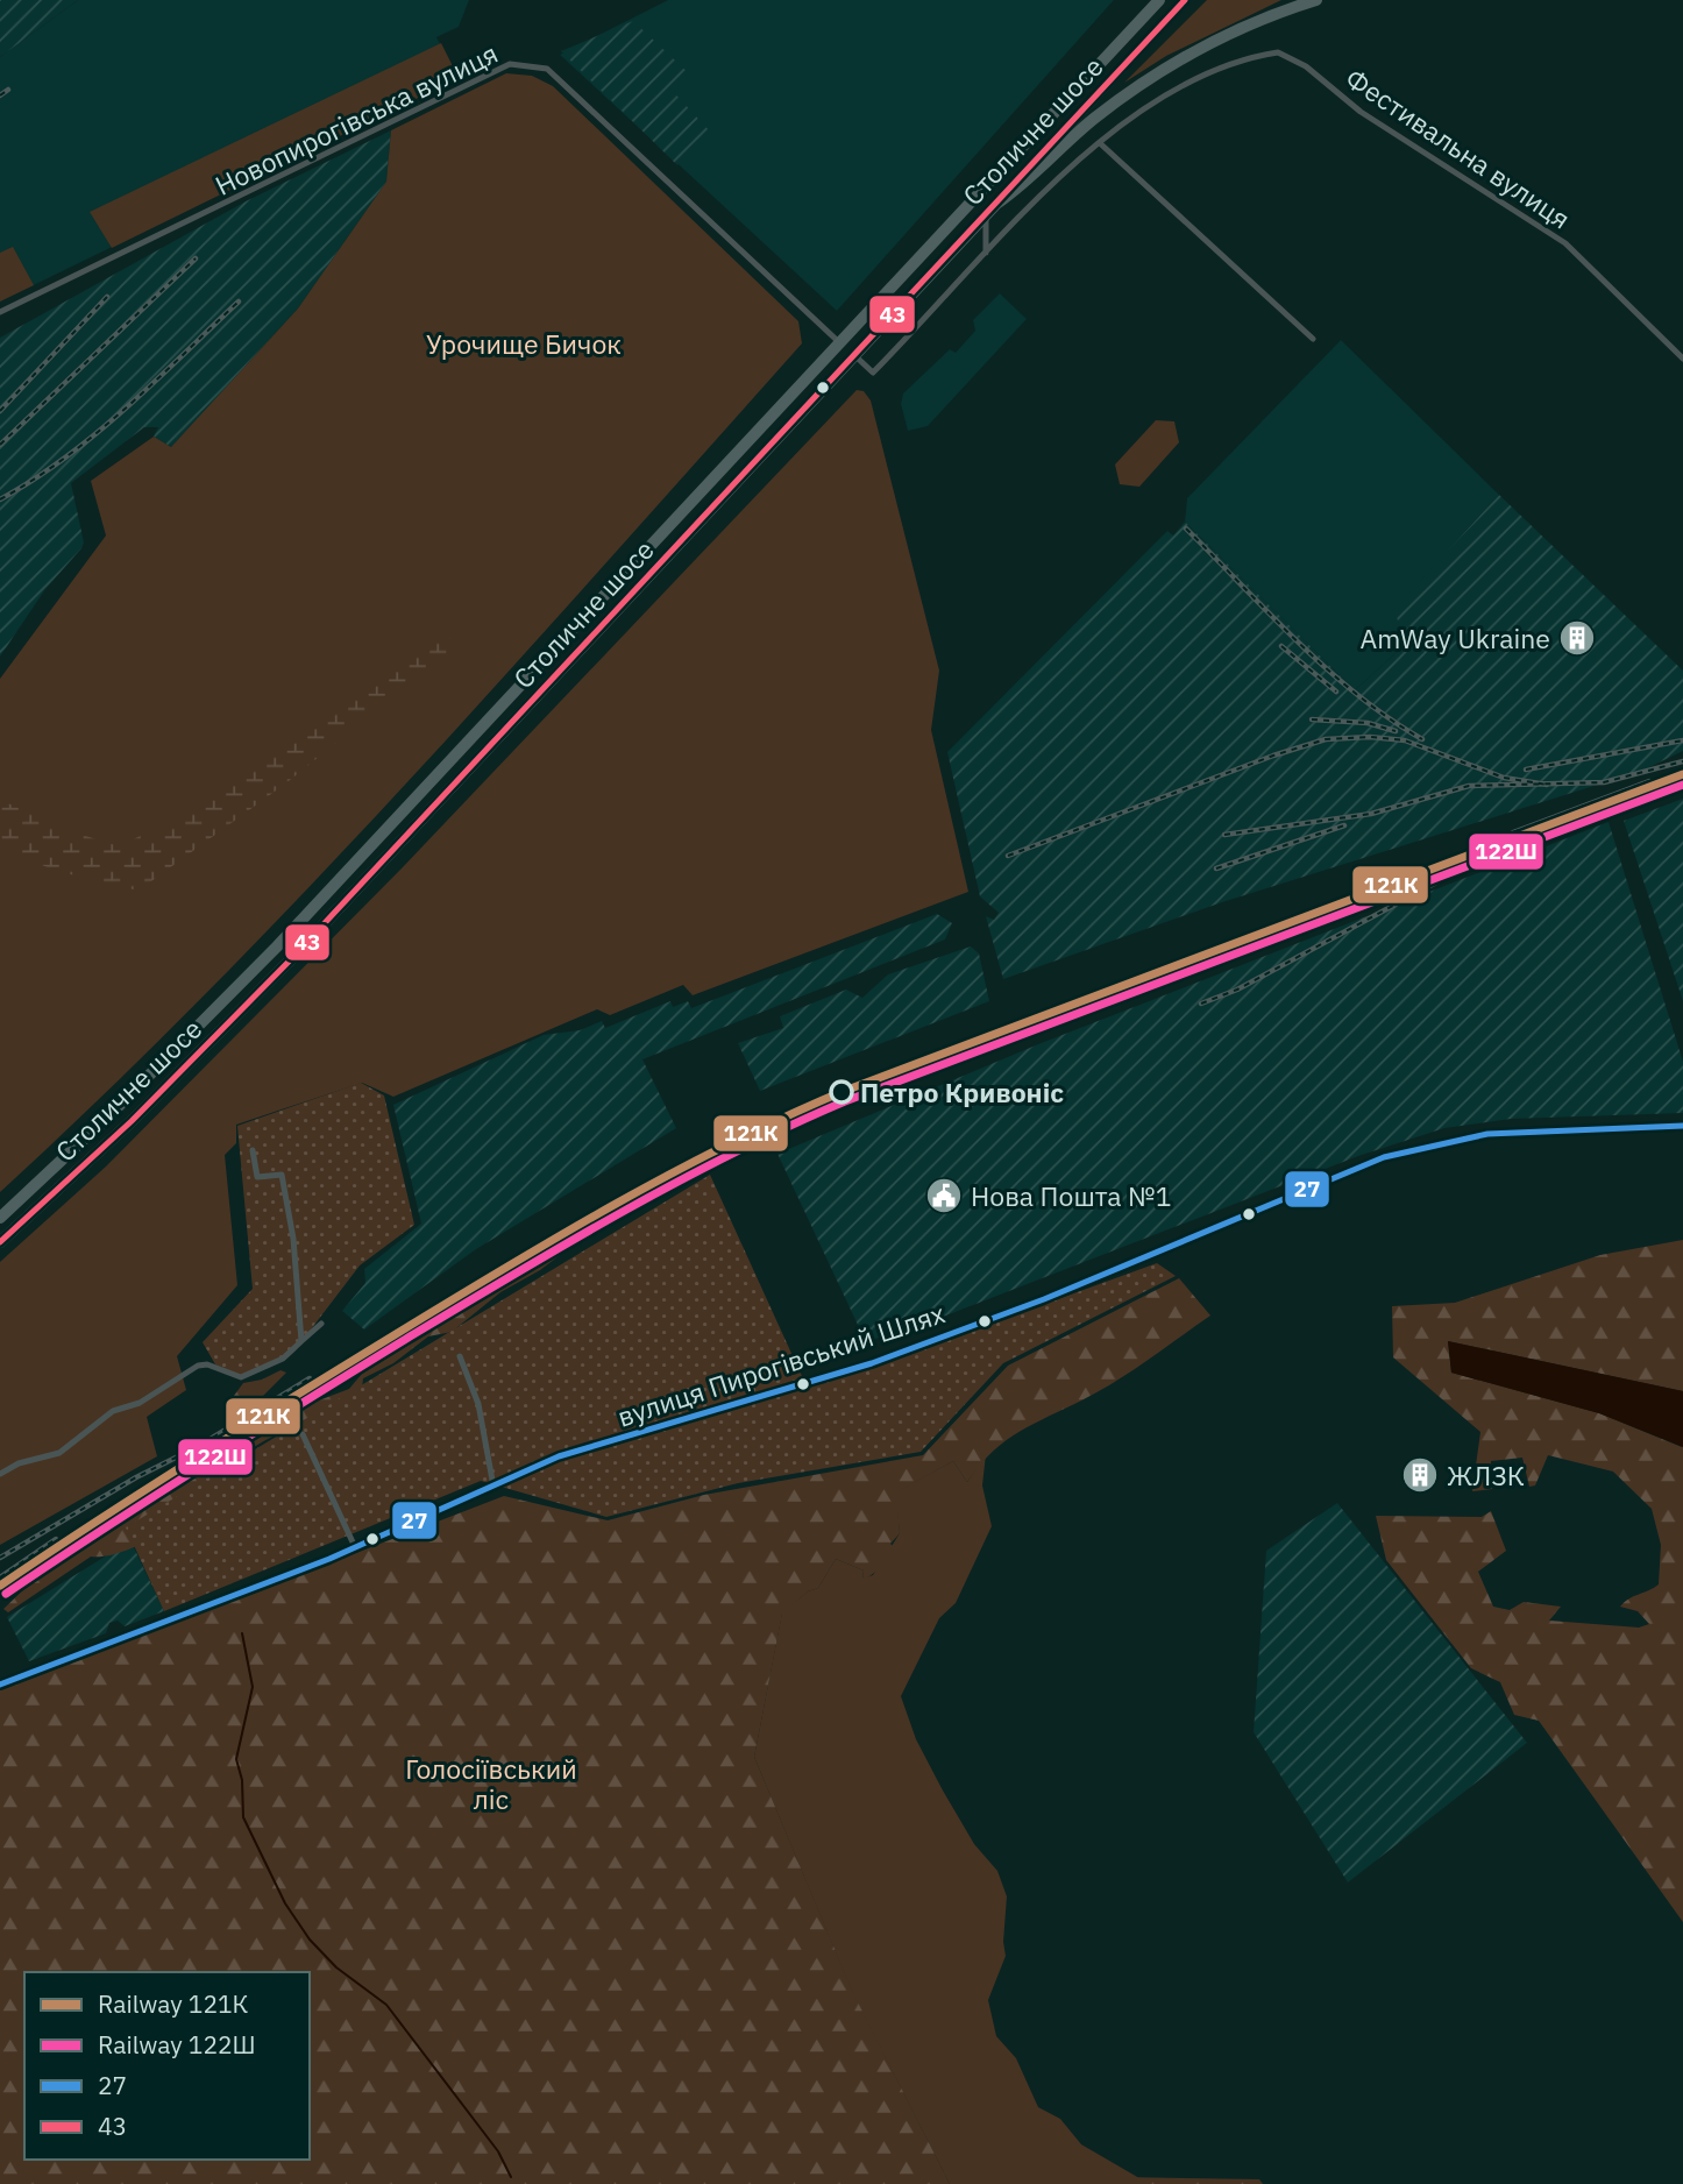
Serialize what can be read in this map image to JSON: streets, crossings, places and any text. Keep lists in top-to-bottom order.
{
  "streets": {
    "highway": ["Столичне шосе"],
    "street": ["Новопирогівська вулиця", "Фестивальна вулиця", "вулиця Пирогівський Шлях"]
  },
  "crossings": [
    ["Новопирогівська вулиця", "Столичне шосе"],
    ["Столичне шосе", "Фестивальна вулиця"]
  ],
  "parks": ["Урочище Бичок", "Голосіївський ліс"],
  "places": {
    "building": ["AmWay Ukraine", "ЖЛЗК"],
    "other": ["Петро Кривоніс"],
    "public building": ["Нова Пошта №1"]
  },
  "lines": [
    "transit line 43",
    "rail line 121К",
    "rail line 122Ш",
    "transit line 27"
  ],
  "legend": [
    "Railway 121К",
    "Railway 122Ш",
    "27",
    "43"
  ]
}
